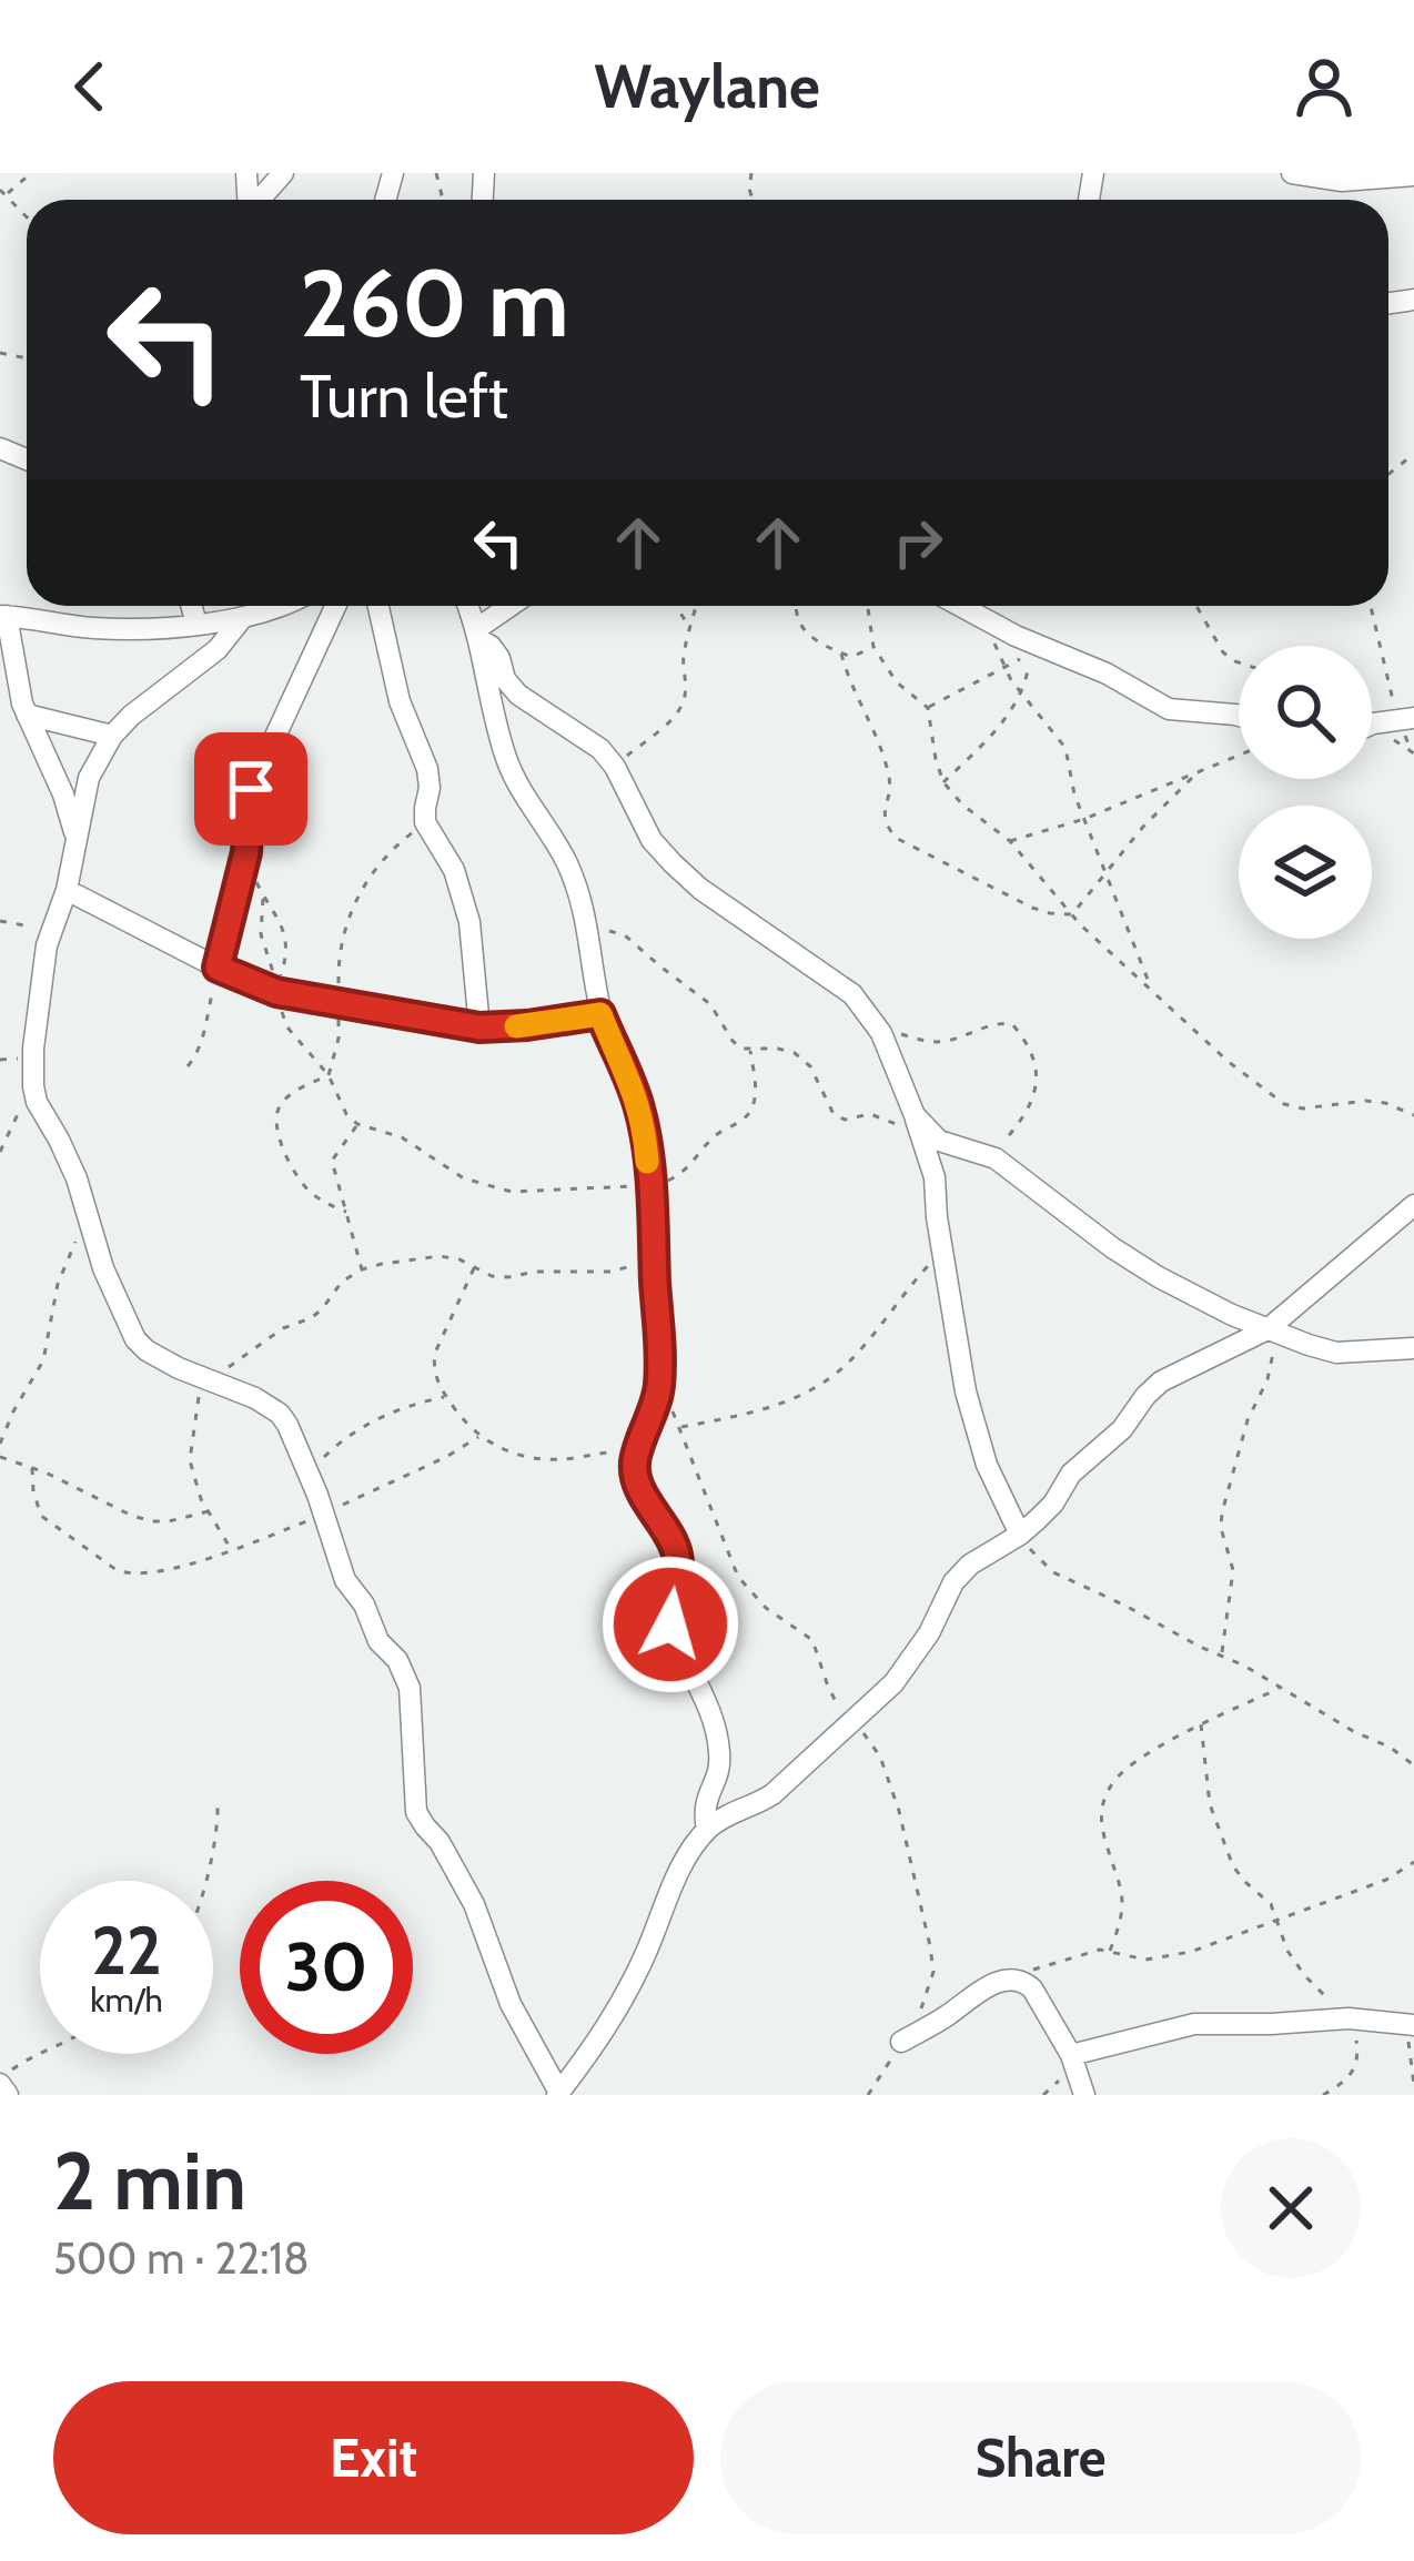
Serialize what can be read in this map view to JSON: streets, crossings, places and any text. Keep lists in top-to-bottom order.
{
  "page": {
    "header": "Waylane",
    "turn": ["260 m", "Turn left"],
    "speed": "22 km/h",
    "limit": "30",
    "heading": ["2 min", "500 m · 22:18"],
    "buttons": ["Exit", "Share"]
  }
}
